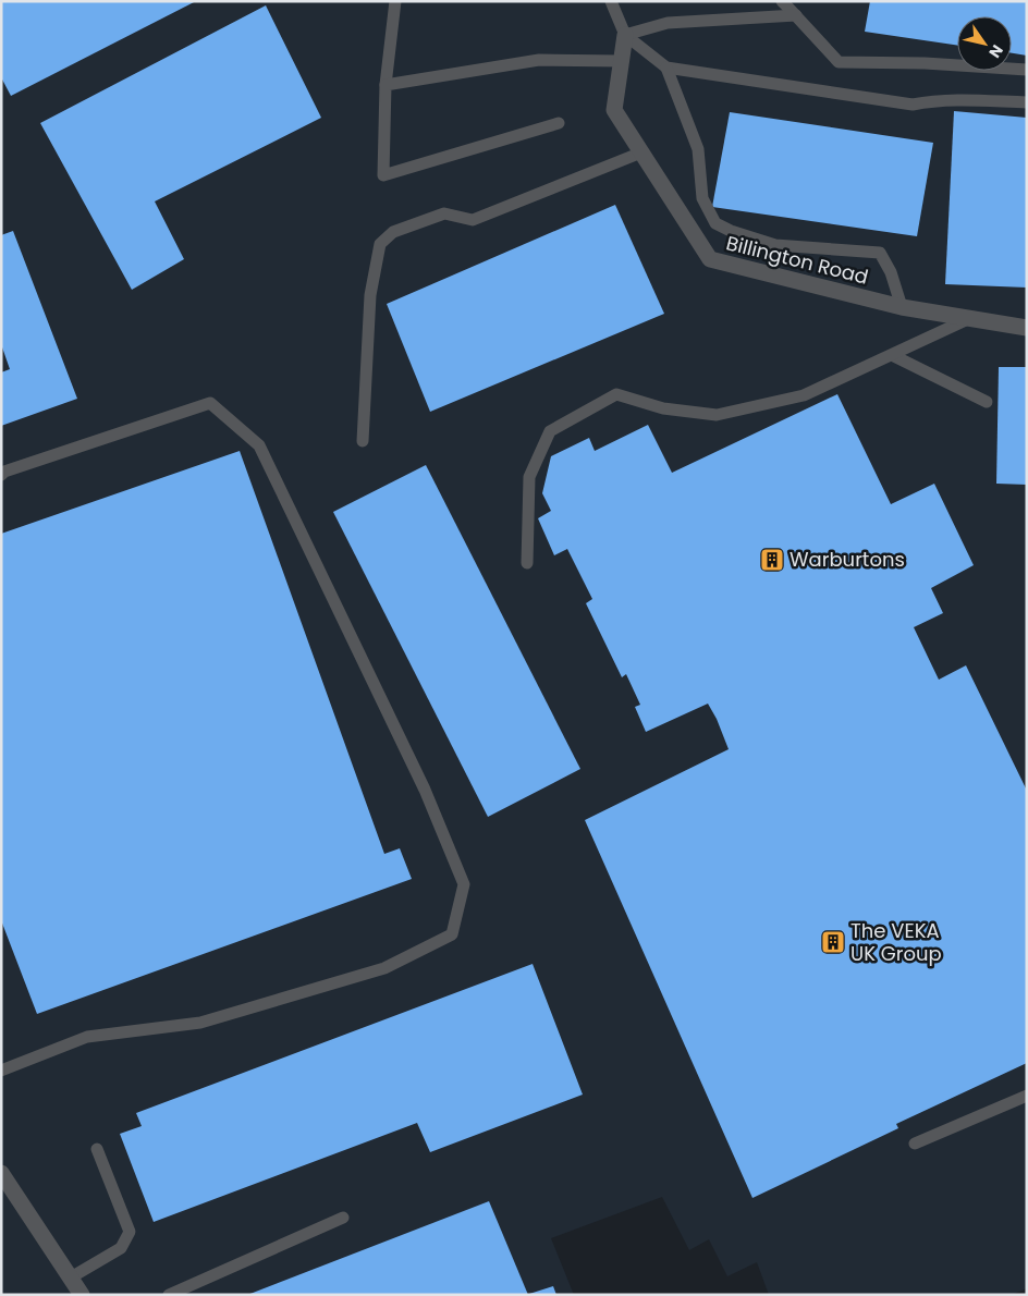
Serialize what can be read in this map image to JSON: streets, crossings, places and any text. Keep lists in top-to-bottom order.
{
  "streets": {
    "street": ["Billington Road"]
  },
  "places": {
    "building": ["Warburtons", "The VEKA UK Group"]
  },
  "north": "bottom right"
}
